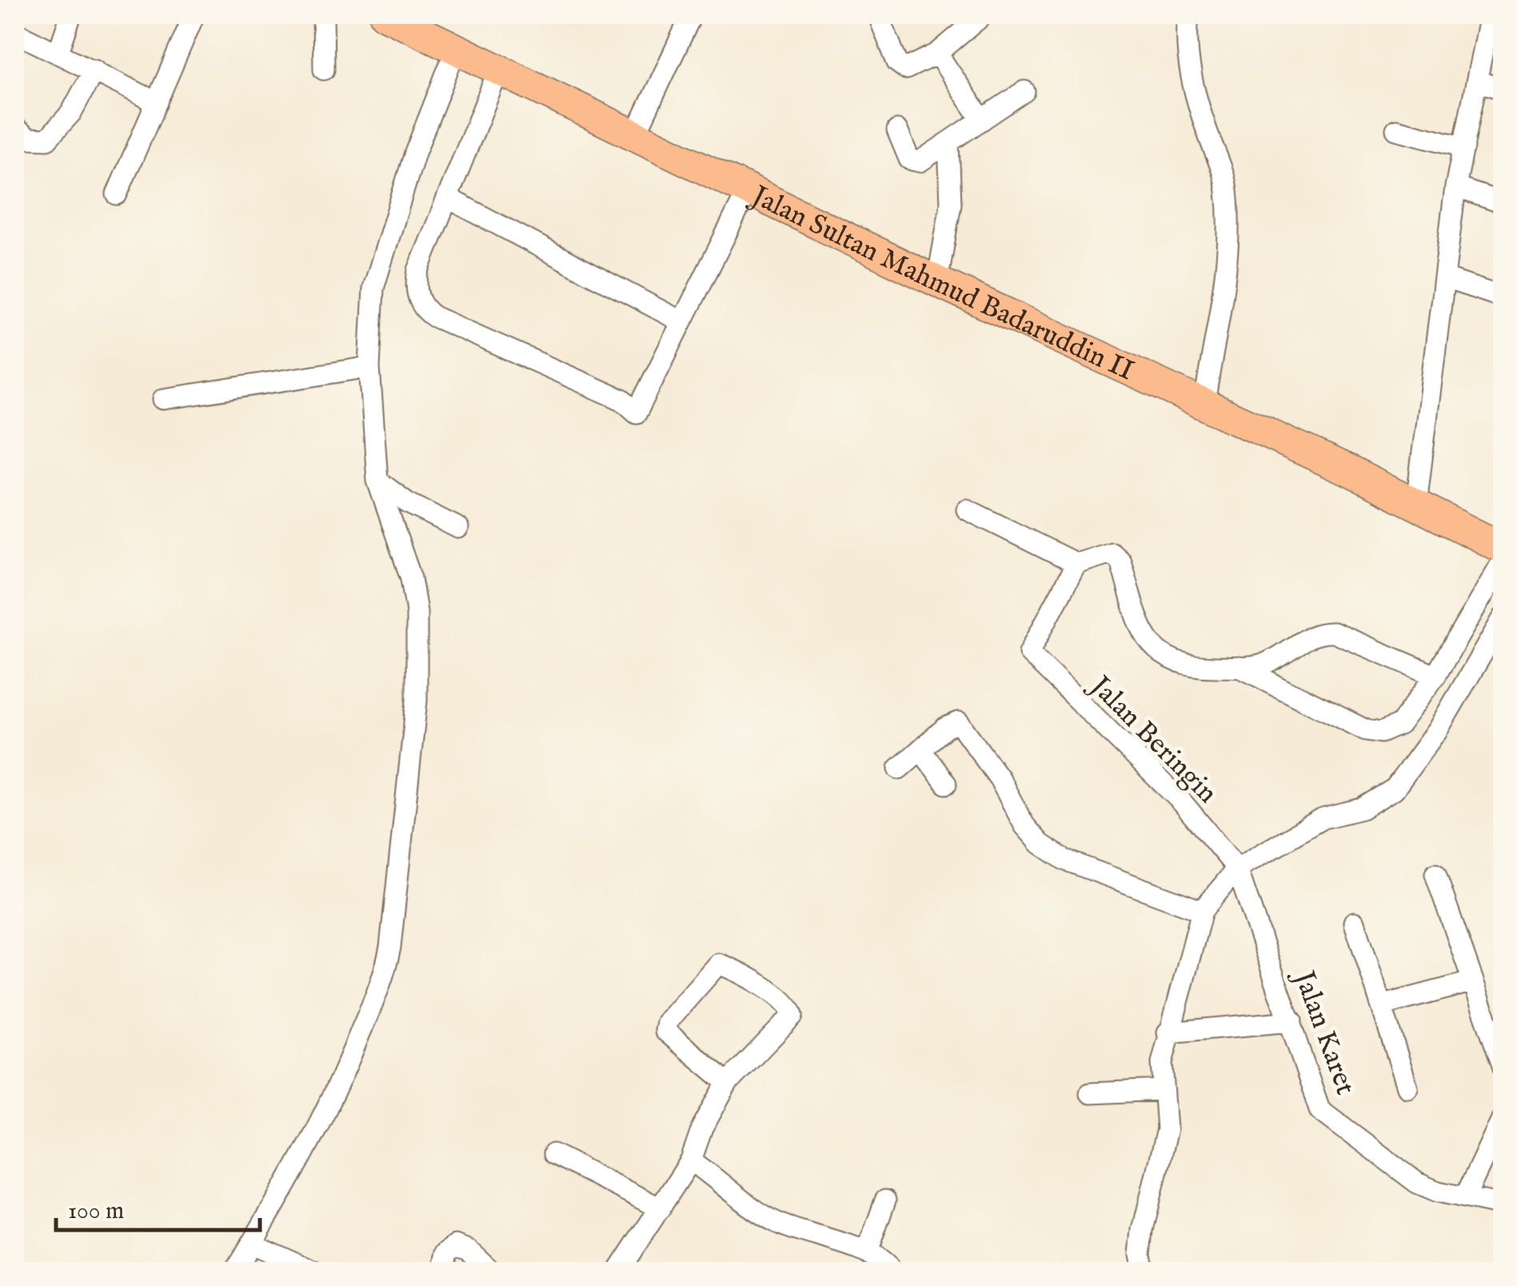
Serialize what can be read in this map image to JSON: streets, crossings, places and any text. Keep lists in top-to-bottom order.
{
  "streets": {
    "highway": ["Jalan Sultan Mahmud Badaruddin II"],
    "street": ["Jalan Beringin", "Jalan Karet"]
  },
  "crossings": [
    ["Jalan Beringin", "Jalan Karet"]
  ],
  "scale_bar": "100 m"
}
